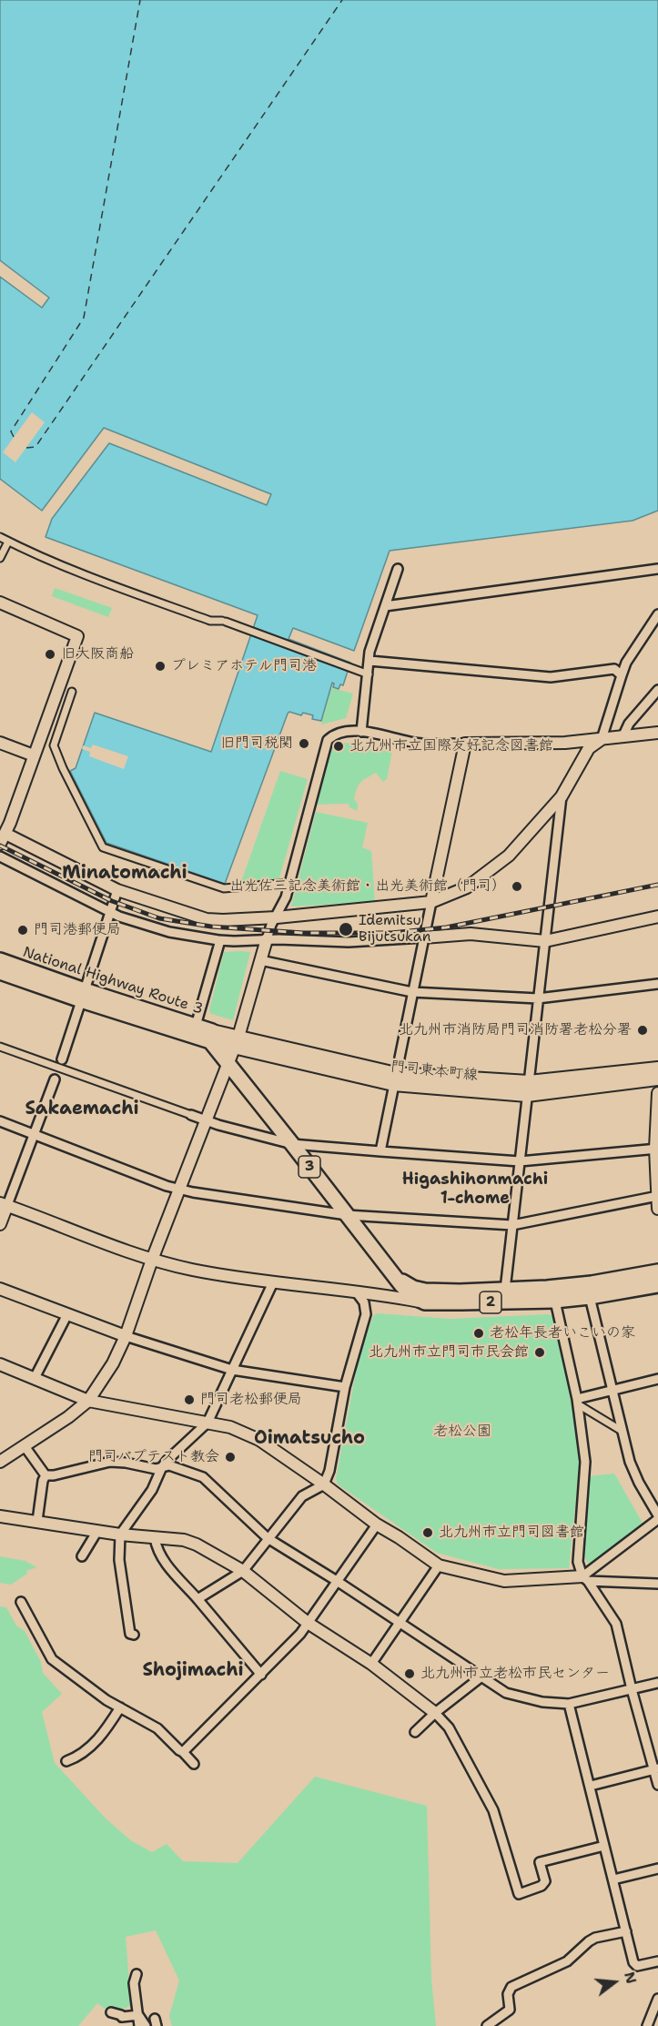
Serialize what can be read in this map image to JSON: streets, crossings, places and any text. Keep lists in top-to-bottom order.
{
  "streets": {
    "highway": ["National Highway Route 3", "3", "2"],
    "main road": ["門司東本町線"]
  },
  "crossings": [
    ["National Highway Route 3", "門司東本町線"],
    ["National Highway Route 3", "3"],
    ["門司東本町線", "3"],
    ["3", "2"]
  ],
  "districts": [
    "Minatomachi",
    "Sakaemachi",
    "Higashihonmachi 1-chome",
    "Oimatsucho",
    "Shojimachi"
  ],
  "parks": ["老松公園"],
  "places": [
    "旧大阪商船",
    "プレミアホテル門司港",
    "旧門司税関",
    "北九州市立国際友好記念図書館",
    "出光佐三記念美術館・出光美術館（門司）",
    "Idemitsu Bijutsukan",
    "門司港郵便局",
    "北九州市消防局門司消防署老松分署",
    "老松年長者いこいの家",
    "北九州市立門司市民会館",
    "門司老松郵便局",
    "門司バプテスト教会",
    "北九州市立門司図書館",
    "北九州市立老松市民センター"
  ],
  "north": "right"
}
